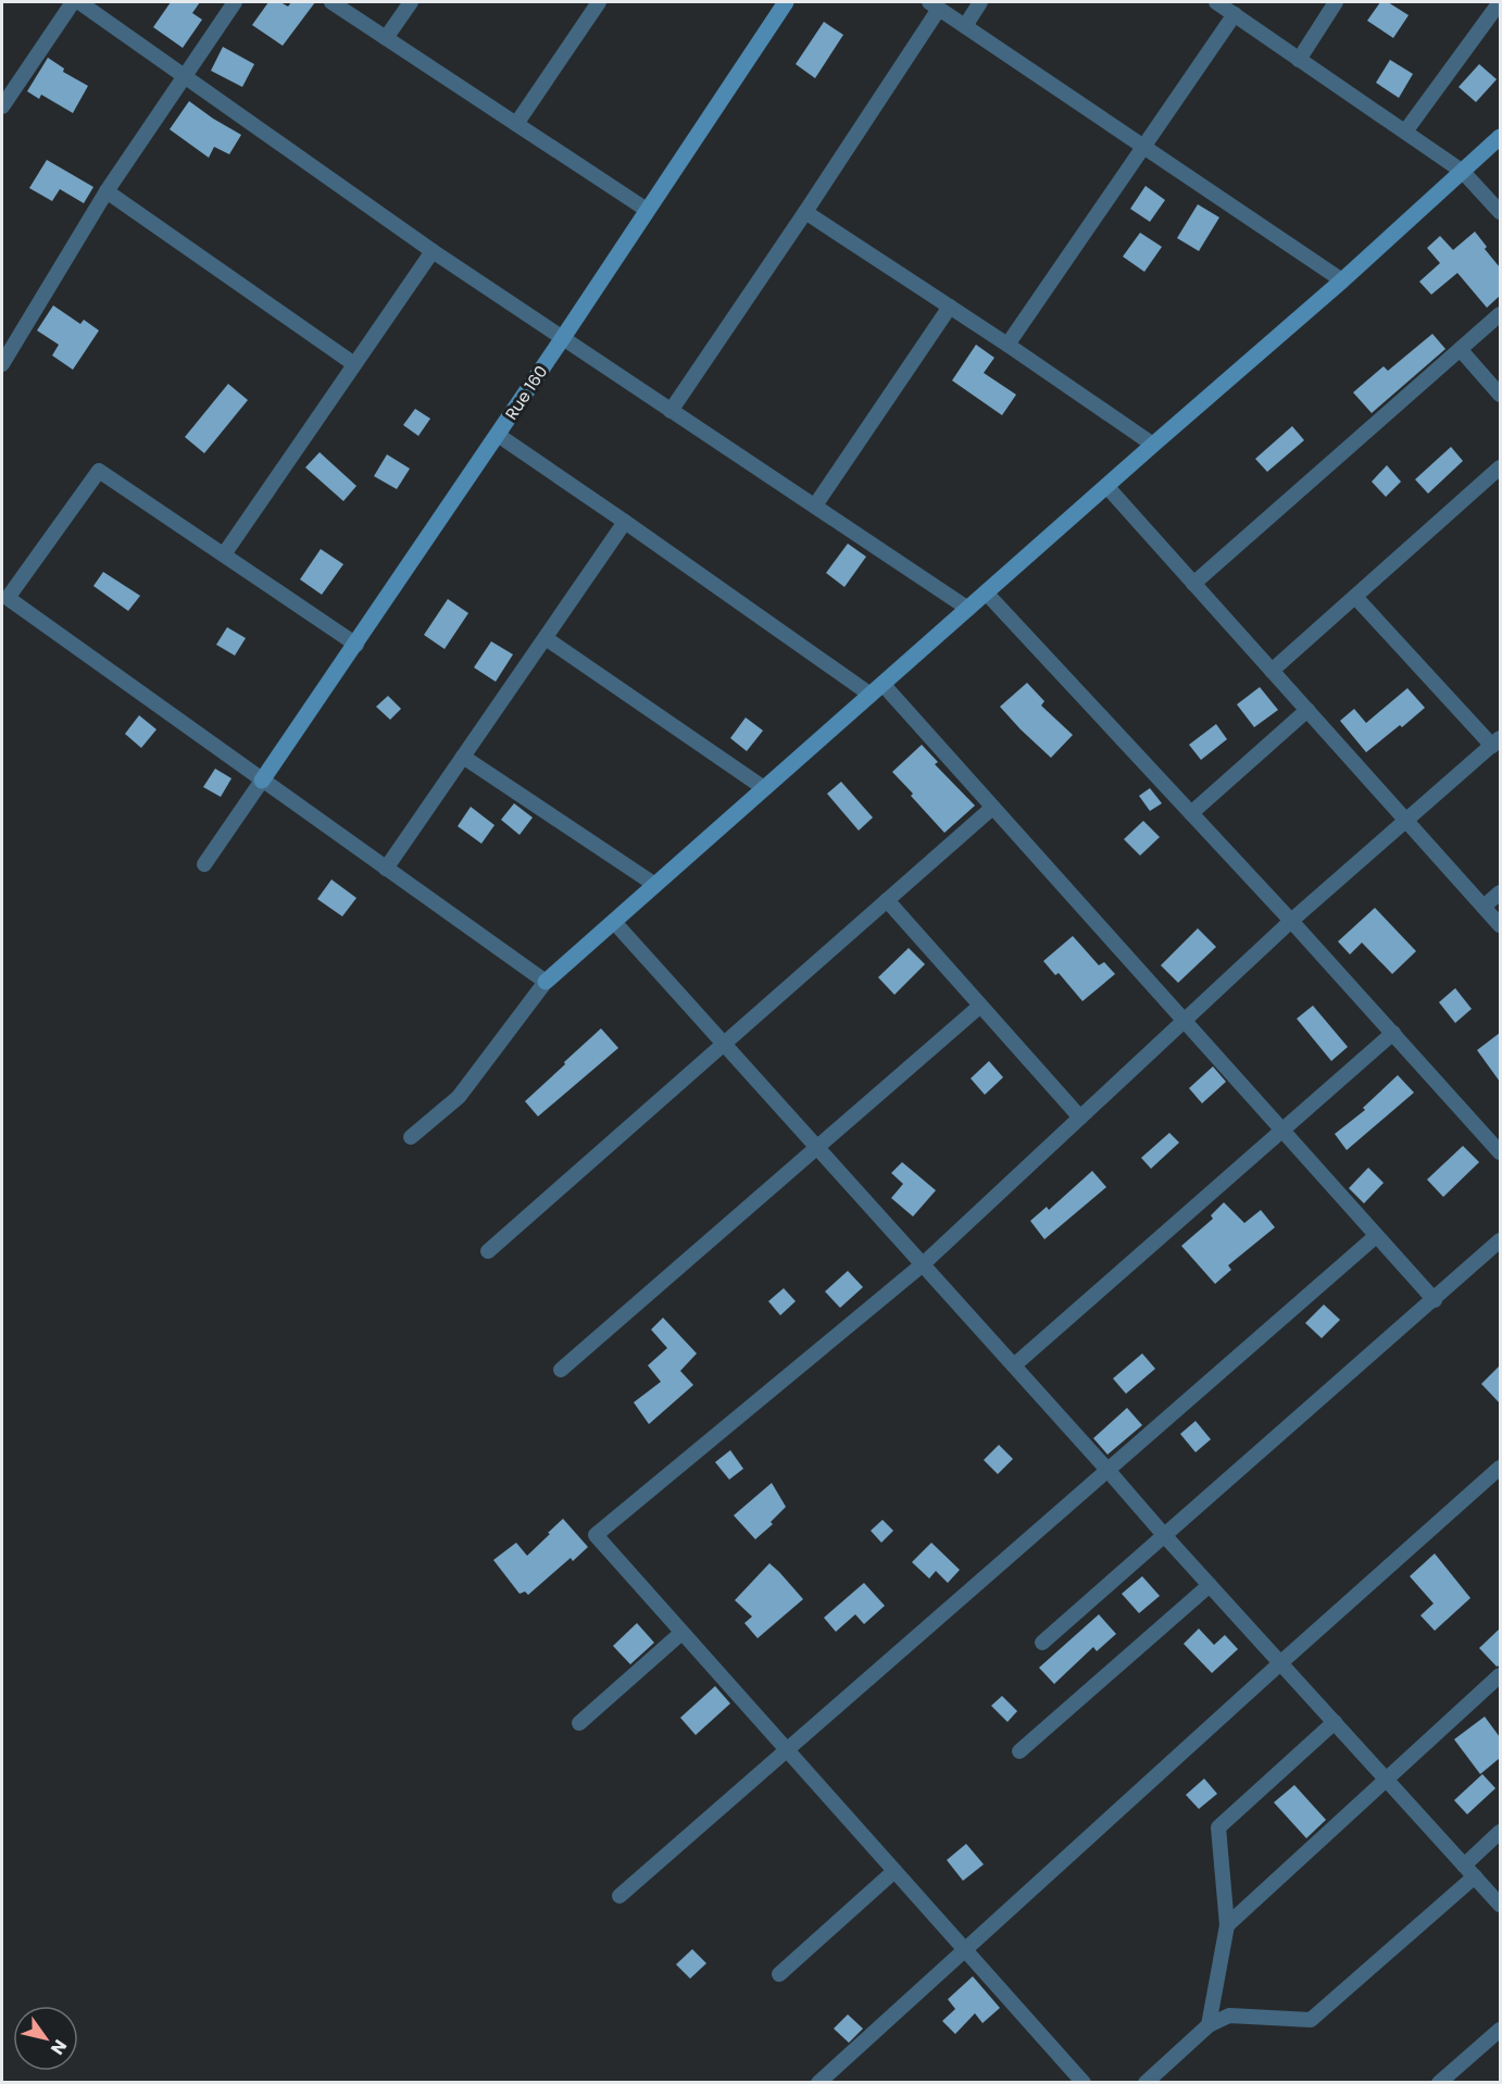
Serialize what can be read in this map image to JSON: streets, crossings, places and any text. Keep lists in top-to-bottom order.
{
  "streets": {
    "street": ["Rue 160"]
  },
  "north": "bottom right"
}
